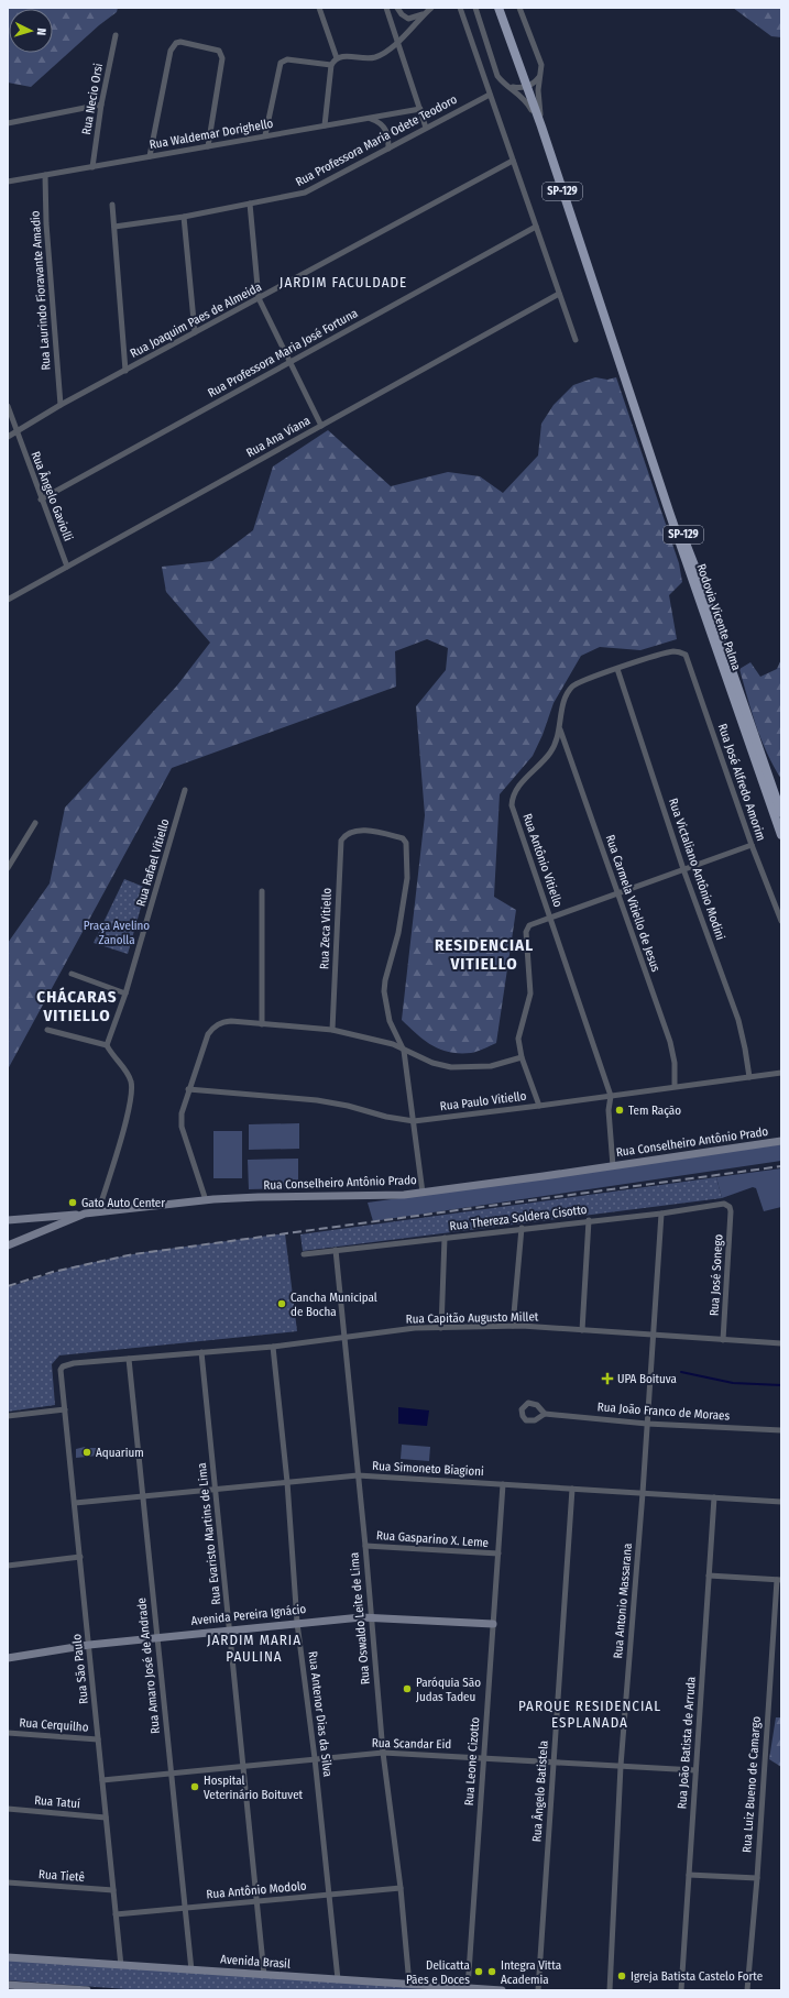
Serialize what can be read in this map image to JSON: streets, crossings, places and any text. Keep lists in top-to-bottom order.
{
  "streets": {
    "main road": ["SP-129", "Rodovia Vicente Palma"],
    "street": [
      "Rua Necio Orsi",
      "Rua Waldemar Dorighello",
      "Rua Professora Maria Odete Teodoro",
      "Rua Laurindo Fioravante Amadio",
      "Rua Joaquim Paes de Almeida",
      "Rua Professora Maria José Fortuna",
      "Rua Ana Viana",
      "Rua Ângelo Gaviolli",
      "Rua José Alfredo Amorim",
      "Rua Antônio Vitiello",
      "Rua Rafael Vitiello",
      "Rua Victaliano Antônio Modini",
      "Rua Carmela Vitiello de Jesus",
      "Rua Zeca Vitiello",
      "Rua Paulo Vitiello",
      "Rua Conselheiro Antônio Prado",
      "Rua Thereza Soldera Cisotto",
      "Rua José Sonego",
      "Rua Capitão Augusto Millet",
      "Rua João Franco de Moraes",
      "Rua Simoneto Biagioni",
      "Rua Evaristo Martins de Lima",
      "Rua Gasparino X. Leme",
      "Rua Antonio Massarana",
      "Avenida Pereira Ignácio",
      "Rua Oswaldo Leite de Lima",
      "Rua Amaro José de Andrade",
      "Rua São Paulo",
      "Rua Antenor Dias da Silva",
      "Rua Cerquilho",
      "Rua João Batista de Arruda",
      "Rua Scandar Eid",
      "Rua Leone Cizotto",
      "Rua Luiz Bueno de Camargo",
      "Rua Ângelo Batistela",
      "Rua Tatuí",
      "Rua Tietê",
      "Rua Antônio Modolo",
      "Avenida Brasil"
    ]
  },
  "crossings": [
    ["Rua Necio Orsi", "Rua Waldemar Dorighello"],
    ["Rua Waldemar Dorighello", "Rua Laurindo Fioravante Amadio"],
    ["SP-129", "Rodovia Vicente Palma"],
    ["Rua Laurindo Fioravante Amadio", "Rua Joaquim Paes de Almeida"],
    ["Rua Joaquim Paes de Almeida", "Rua Ângelo Gaviolli"],
    ["Rua Professora Maria José Fortuna", "Rua Ângelo Gaviolli"],
    ["Rua Ana Viana", "Rua Ângelo Gaviolli"],
    ["Rua José Alfredo Amorim", "Rua Antônio Vitiello"],
    ["Rua Antônio Vitiello", "Rua Victaliano Antônio Modini"],
    ["Rua Antônio Vitiello", "Rua Carmela Vitiello de Jesus"],
    ["Rua Antônio Vitiello", "Rua Paulo Vitiello"],
    ["Rua Antônio Vitiello", "Rua Conselheiro Antônio Prado"],
    ["Rua Victaliano Antônio Modini", "Rua Paulo Vitiello"],
    ["Rua Carmela Vitiello de Jesus", "Rua Paulo Vitiello"],
    ["Rua Thereza Soldera Cisotto", "Rua José Sonego"],
    ["Rua Thereza Soldera Cisotto", "Rua Antonio Massarana"],
    ["Rua Thereza Soldera Cisotto", "Rua Oswaldo Leite de Lima"],
    ["Rua José Sonego", "Rua Capitão Augusto Millet"],
    ["Rua Capitão Augusto Millet", "Rua Evaristo Martins de Lima"],
    ["Rua Capitão Augusto Millet", "Rua Antonio Massarana"],
    ["Rua Capitão Augusto Millet", "Rua Oswaldo Leite de Lima"],
    ["Rua Capitão Augusto Millet", "Rua Amaro José de Andrade"],
    ["Rua Capitão Augusto Millet", "Rua São Paulo"],
    ["Rua Capitão Augusto Millet", "Rua Antenor Dias da Silva"],
    ["Rua João Franco de Moraes", "Rua Antonio Massarana"],
    ["Rua Simoneto Biagioni", "Rua Evaristo Martins de Lima"],
    ["Rua Simoneto Biagioni", "Rua Antonio Massarana"],
    ["Rua Simoneto Biagioni", "Rua Oswaldo Leite de Lima"],
    ["Rua Simoneto Biagioni", "Rua Amaro José de Andrade"],
    ["Rua Simoneto Biagioni", "Rua São Paulo"],
    ["Rua Simoneto Biagioni", "Rua Antenor Dias da Silva"],
    ["Rua Simoneto Biagioni", "Rua João Batista de Arruda"],
    ["Rua Simoneto Biagioni", "Rua Leone Cizotto"],
    ["Rua Simoneto Biagioni", "Rua Ângelo Batistela"],
    ["Rua Evaristo Martins de Lima", "Avenida Pereira Ignácio"],
    ["Rua Evaristo Martins de Lima", "Rua Scandar Eid"],
    ["Rua Evaristo Martins de Lima", "Rua Antônio Modolo"],
    ["Rua Evaristo Martins de Lima", "Avenida Brasil"],
    ["Rua Gasparino X. Leme", "Rua Oswaldo Leite de Lima"],
    ["Rua Gasparino X. Leme", "Rua Leone Cizotto"],
    ["Rua Antonio Massarana", "Rua Scandar Eid"],
    ["Avenida Pereira Ignácio", "Rua Oswaldo Leite de Lima"],
    ["Avenida Pereira Ignácio", "Rua Amaro José de Andrade"],
    ["Avenida Pereira Ignácio", "Rua São Paulo"],
    ["Avenida Pereira Ignácio", "Rua Antenor Dias da Silva"],
    ["Avenida Pereira Ignácio", "Rua Leone Cizotto"],
    ["Rua Oswaldo Leite de Lima", "Rua Scandar Eid"],
    ["Rua Oswaldo Leite de Lima", "Rua Antônio Modolo"],
    ["Rua Oswaldo Leite de Lima", "Avenida Brasil"],
    ["Rua Amaro José de Andrade", "Rua Scandar Eid"],
    ["Rua Amaro José de Andrade", "Rua Antônio Modolo"],
    ["Rua Amaro José de Andrade", "Avenida Brasil"],
    ["Rua São Paulo", "Rua Cerquilho"],
    ["Rua São Paulo", "Rua Scandar Eid"],
    ["Rua São Paulo", "Rua Tatuí"],
    ["Rua São Paulo", "Rua Tietê"],
    ["Rua São Paulo", "Rua Antônio Modolo"],
    ["Rua São Paulo", "Avenida Brasil"],
    ["Rua Antenor Dias da Silva", "Rua Scandar Eid"],
    ["Rua Antenor Dias da Silva", "Rua Antônio Modolo"],
    ["Rua Antenor Dias da Silva", "Avenida Brasil"],
    ["Rua João Batista de Arruda", "Rua Scandar Eid"],
    ["Rua Scandar Eid", "Rua Leone Cizotto"],
    ["Rua Scandar Eid", "Rua Ângelo Batistela"],
    ["Rua Leone Cizotto", "Avenida Brasil"]
  ],
  "districts": [
    "JARDIM FACULDADE",
    "RESIDENCIAL VITIELLO",
    "CHÁCARAS VITIELLO",
    "JARDIM MARIA PAULINA",
    "PARQUE RESIDENCIAL ESPLANADA"
  ],
  "parks": ["Praça Avelino Zanolla"],
  "places": {
    "other": [
      "Tem Ração",
      "Gato Auto Center",
      "Cancha Municipal de Bocha",
      "Aquarium",
      "Paróquia São Judas Tadeu",
      "Hospital Veterinário Boituvet",
      "Delicatta Pães e Doces",
      "Integra Vitta Academia",
      "Igreja Batista Castelo Forte"
    ],
    "health": ["UPA Boituva"]
  },
  "north": "right"
}
